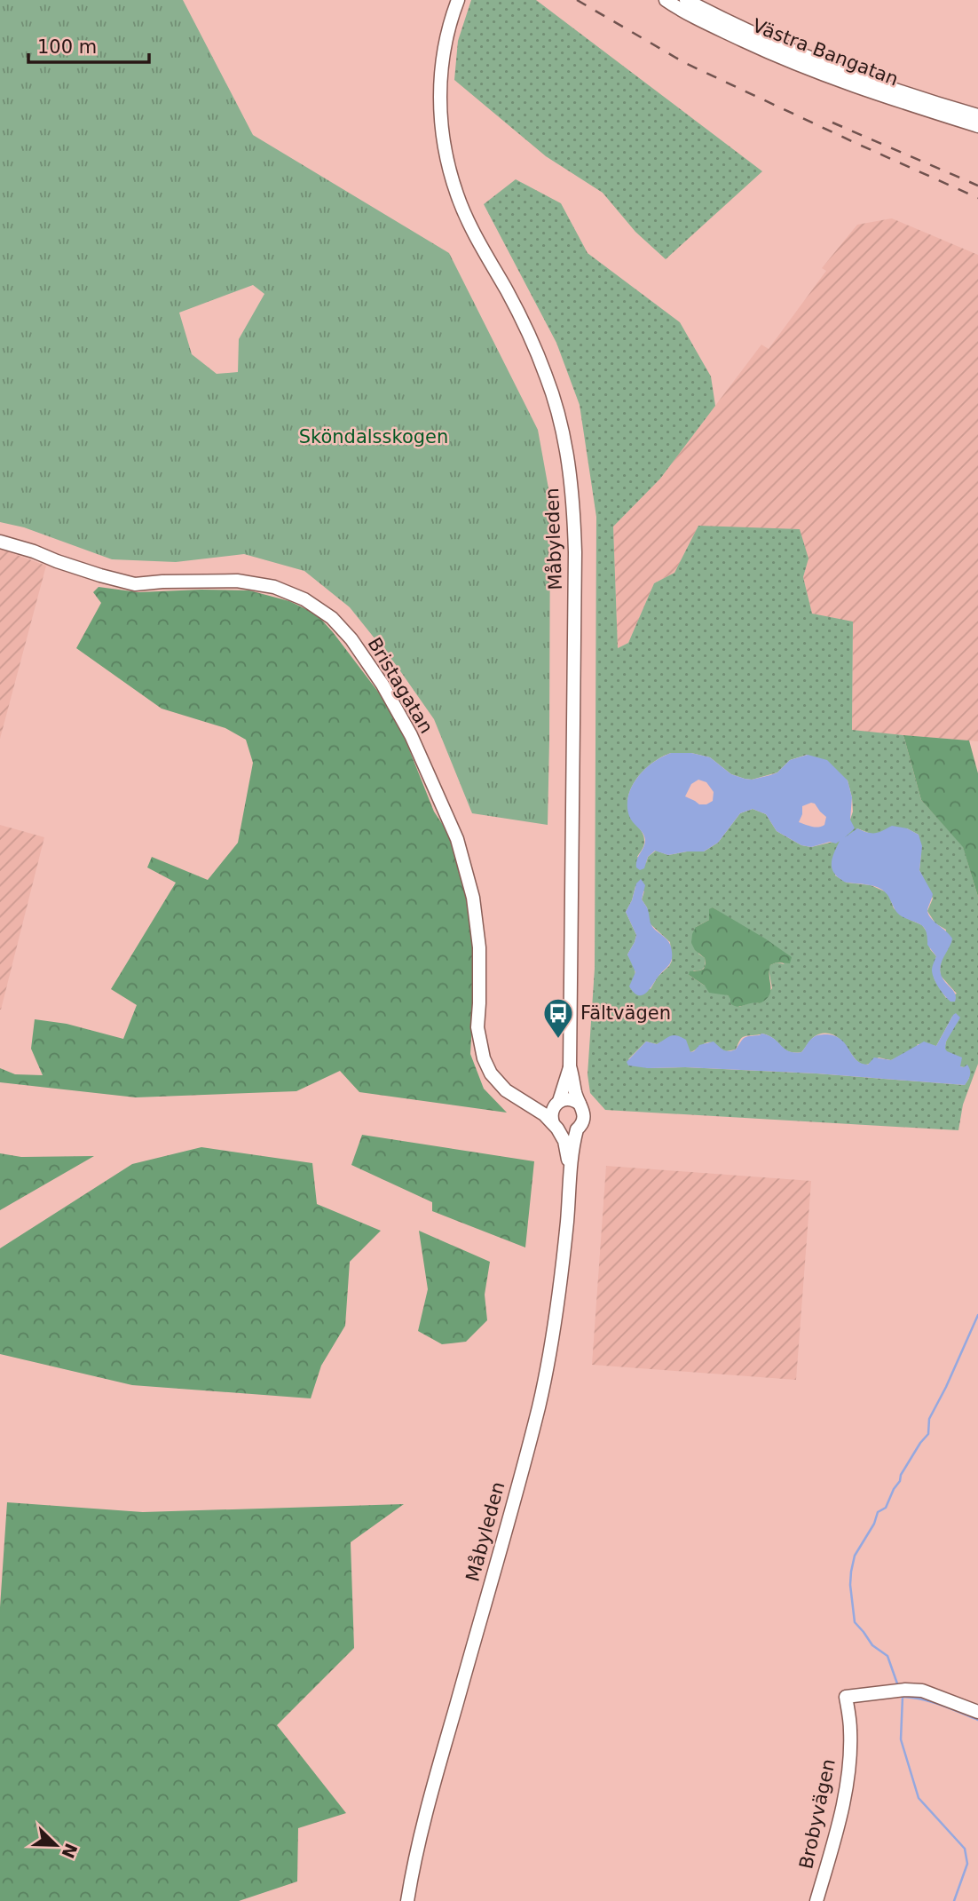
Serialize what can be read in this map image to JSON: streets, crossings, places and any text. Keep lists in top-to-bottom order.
{
  "streets": {
    "street": [
      "Västra Bangatan",
      "Måbyleden",
      "Bristagatan",
      "Brobyvägen"
    ]
  },
  "crossings": [
    ["Måbyleden", "Bristagatan"]
  ],
  "parks": ["Sköndalsskogen"],
  "places": {
    "bus stop": ["Fältvägen"]
  },
  "scale_bar": "100 m",
  "north": "bottom right"
}
